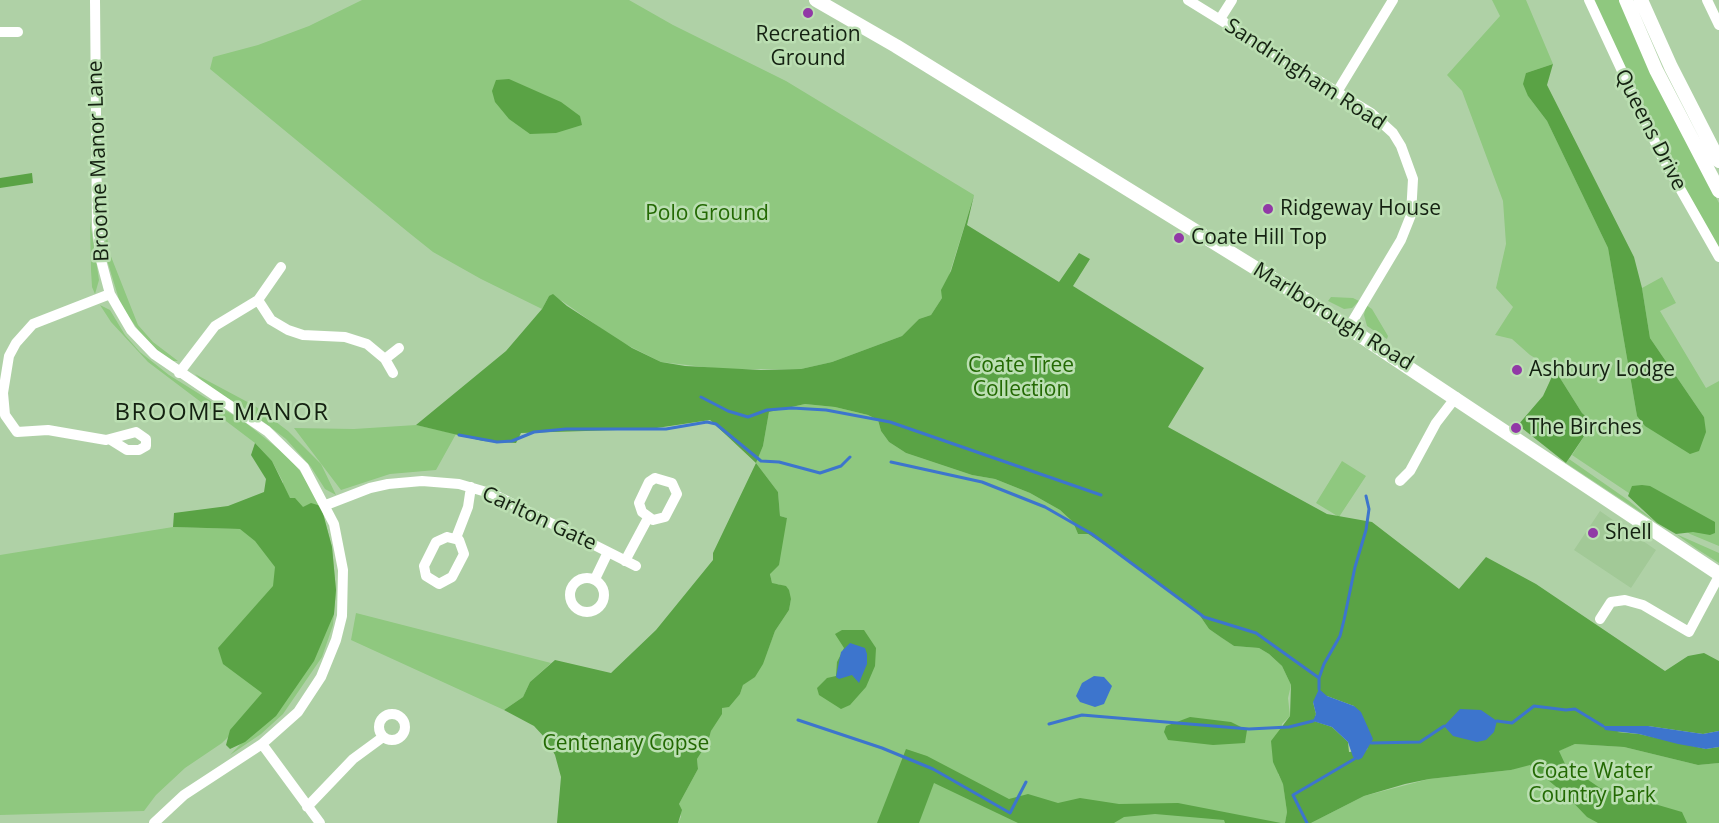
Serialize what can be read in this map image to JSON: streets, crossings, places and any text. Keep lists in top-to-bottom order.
{
  "streets": {
    "main road": ["Queens Drive", "Marlborough Road"],
    "street": ["Sandringham Road", "Broome Manor Lane", "Carlton Gate"]
  },
  "crossings": [
    ["Sandringham Road", "Marlborough Road"],
    ["Broome Manor Lane", "Carlton Gate"]
  ],
  "districts": ["BROOME MANOR"],
  "parks": [
    "Polo Ground",
    "Coate Tree Collection",
    "Centenary Copse",
    "Coate Water Country Park"
  ],
  "places": [
    "Recreation Ground",
    "Ridgeway House",
    "Coate Hill Top",
    "Ashbury Lodge",
    "The Birches",
    "Shell"
  ]
}
